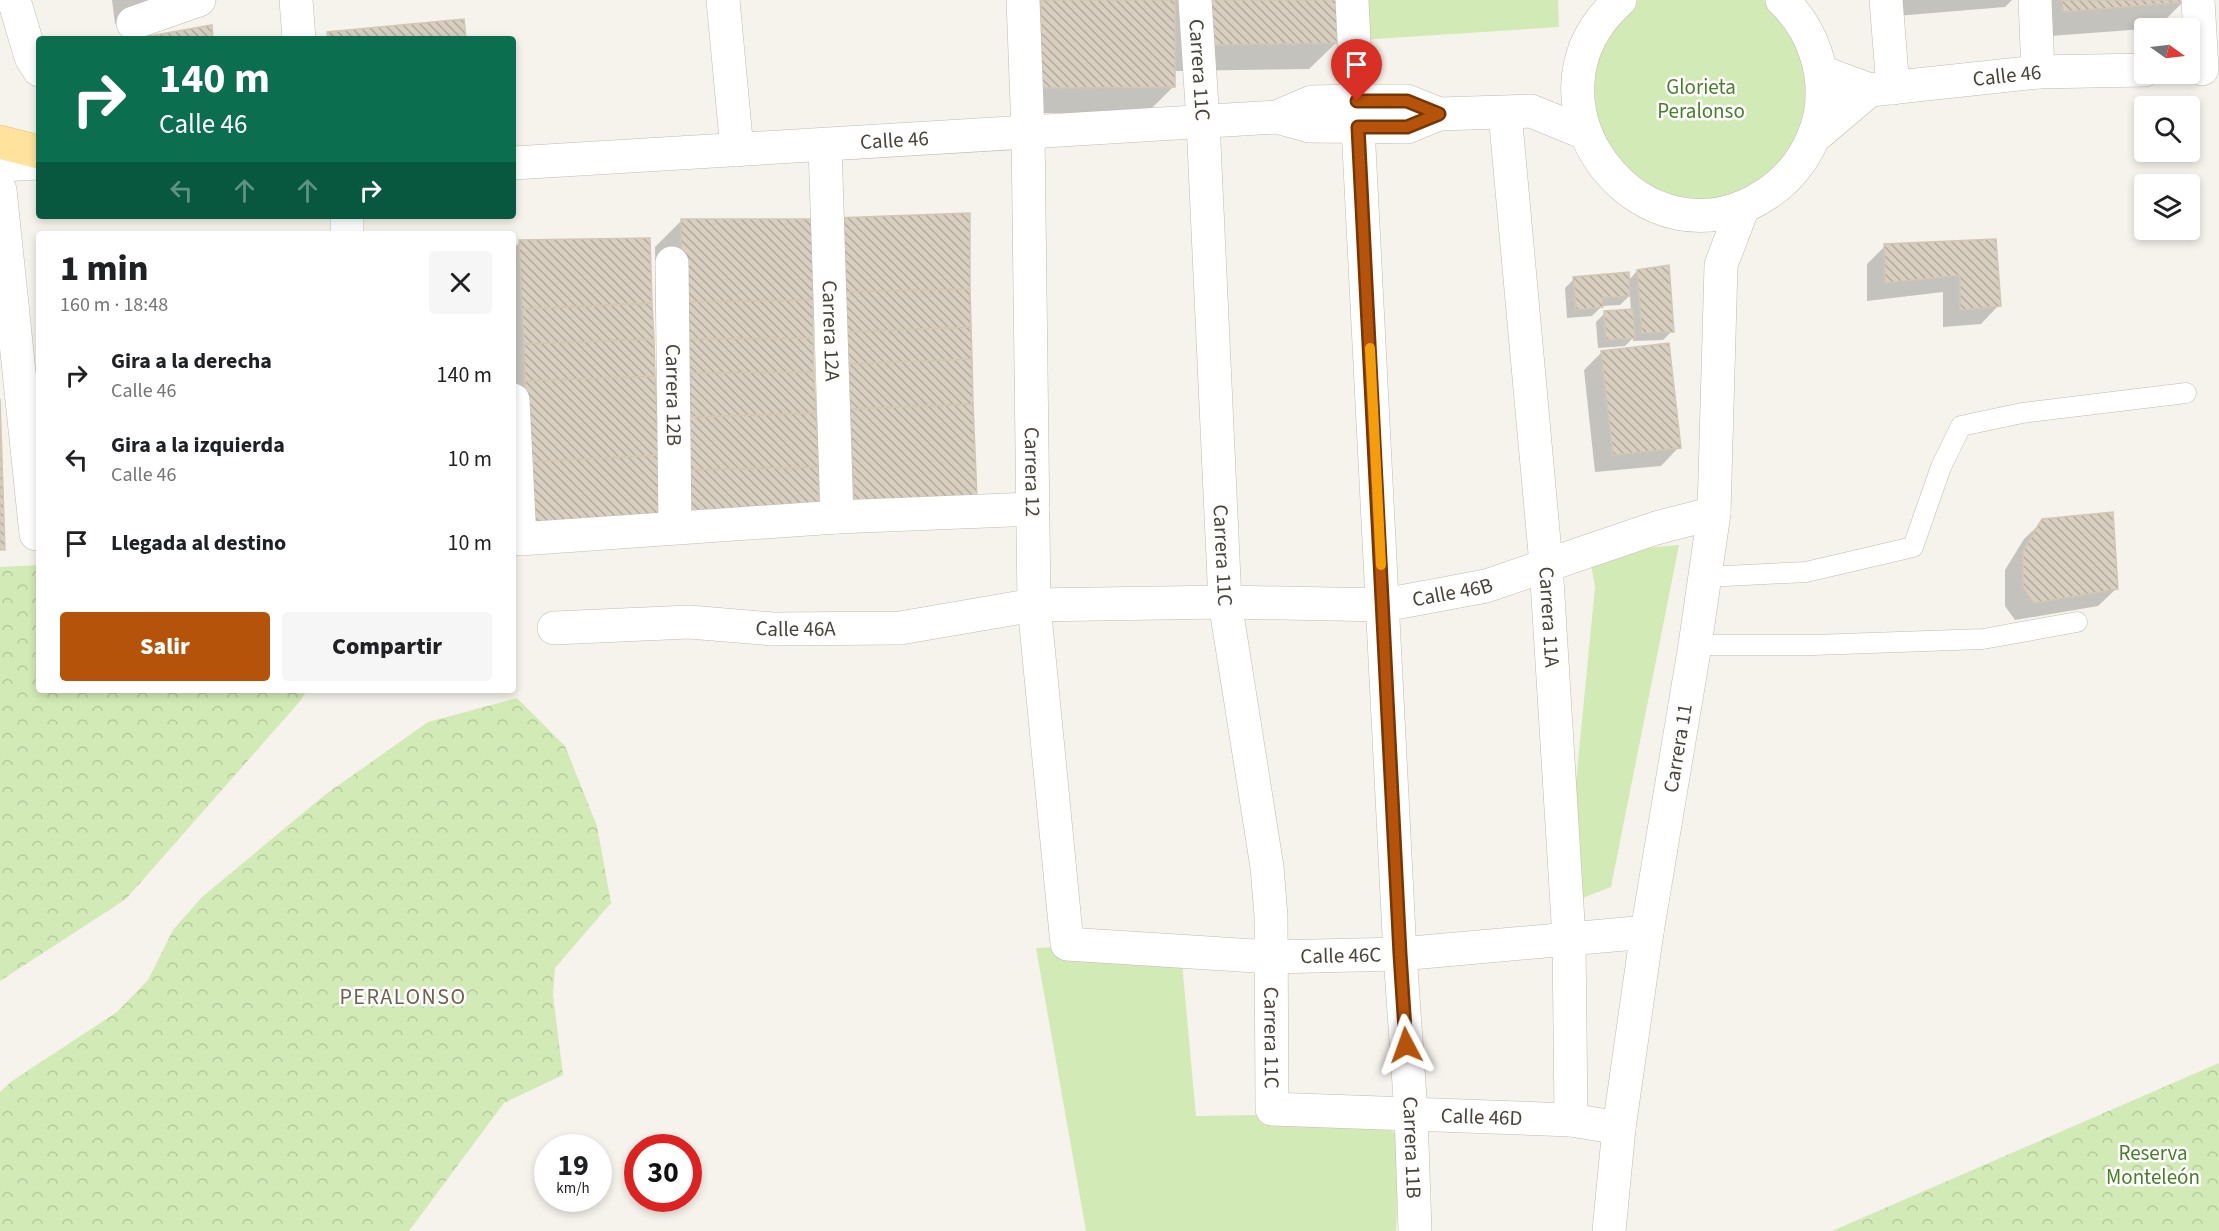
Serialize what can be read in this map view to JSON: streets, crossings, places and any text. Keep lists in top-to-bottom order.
{
  "streets": {
    "street": [
      "Carrera 11C",
      "Calle 46",
      "Carrera 12A",
      "Carrera 12B",
      "Carrera 12",
      "Calle 46B",
      "Carrera 11A",
      "Calle 46A",
      "Carrera 11",
      "Calle 46C",
      "Calle 46D",
      "Carrera 11B"
    ]
  },
  "crossings": [
    ["Carrera 11C", "Calle 46"],
    ["Carrera 11C", "Calle 46B"],
    ["Carrera 11C", "Calle 46C"],
    ["Carrera 11C", "Calle 46D"],
    ["Calle 46", "Carrera 12A"],
    ["Calle 46", "Carrera 12"],
    ["Calle 46", "Carrera 11A"],
    ["Calle 46", "Carrera 11B"],
    ["Carrera 12", "Calle 46B"],
    ["Carrera 12", "Calle 46A"],
    ["Carrera 12", "Calle 46C"],
    ["Calle 46B", "Carrera 11A"],
    ["Calle 46B", "Calle 46A"],
    ["Calle 46B", "Carrera 11"],
    ["Calle 46B", "Carrera 11B"],
    ["Carrera 11A", "Calle 46C"],
    ["Carrera 11A", "Calle 46D"],
    ["Carrera 11", "Calle 46C"],
    ["Carrera 11", "Calle 46D"],
    ["Calle 46C", "Carrera 11B"],
    ["Calle 46D", "Carrera 11B"]
  ],
  "districts": ["PERALONSO"],
  "parks": ["Glorieta Peralonso", "Reserva Monteleón"],
  "north": "right",
  "page": {
    "turn": ["140 m", "Calle 46"],
    "heading": ["1 min", "160 m · 18:48"],
    "list": [
      {
        "name": "Gira a la derecha",
        "note": "Calle 46",
        "value": "140 m"
      },
      {
        "name": "Gira a la izquierda",
        "note": "Calle 46",
        "value": "10 m"
      },
      {
        "name": "Llegada al destino",
        "value": "10 m"
      }
    ],
    "buttons": ["Salir", "Compartir"],
    "speed": "19 km/h",
    "limit": "30"
  }
}
